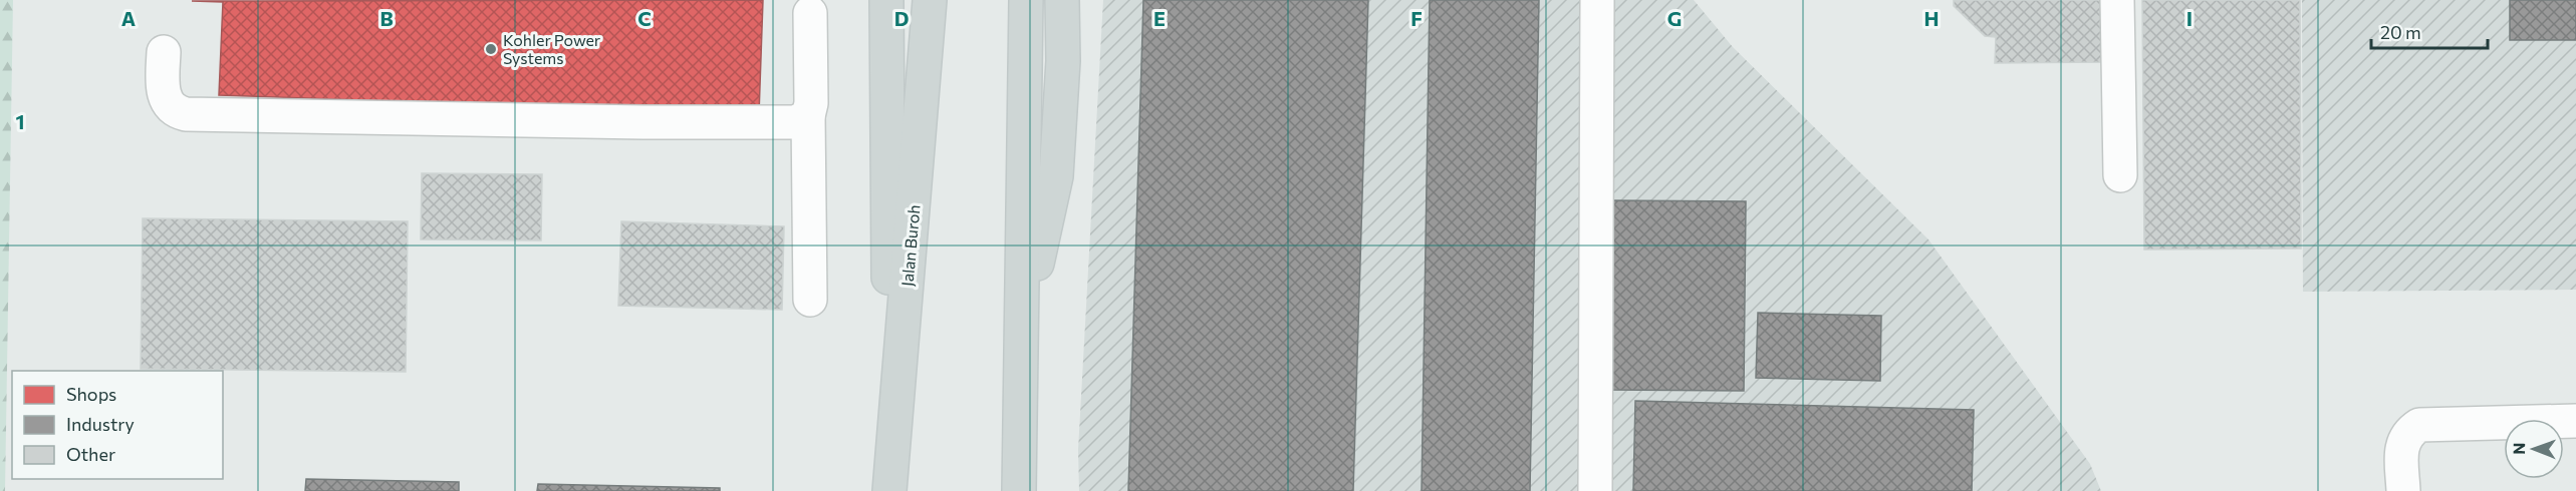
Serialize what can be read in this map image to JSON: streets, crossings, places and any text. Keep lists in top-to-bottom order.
{
  "streets": {
    "main road": ["Jalan Buroh"]
  },
  "places": ["Kohler Power Systems"],
  "legend": ["Shops", "Industry", "Other"],
  "scale_bar": "20 m",
  "north": "left",
  "grid": {
    "columns": [
      "A",
      "B",
      "C",
      "D",
      "E",
      "F",
      "G",
      "H",
      "I"
    ],
    "rows": ["1"]
  }
}
